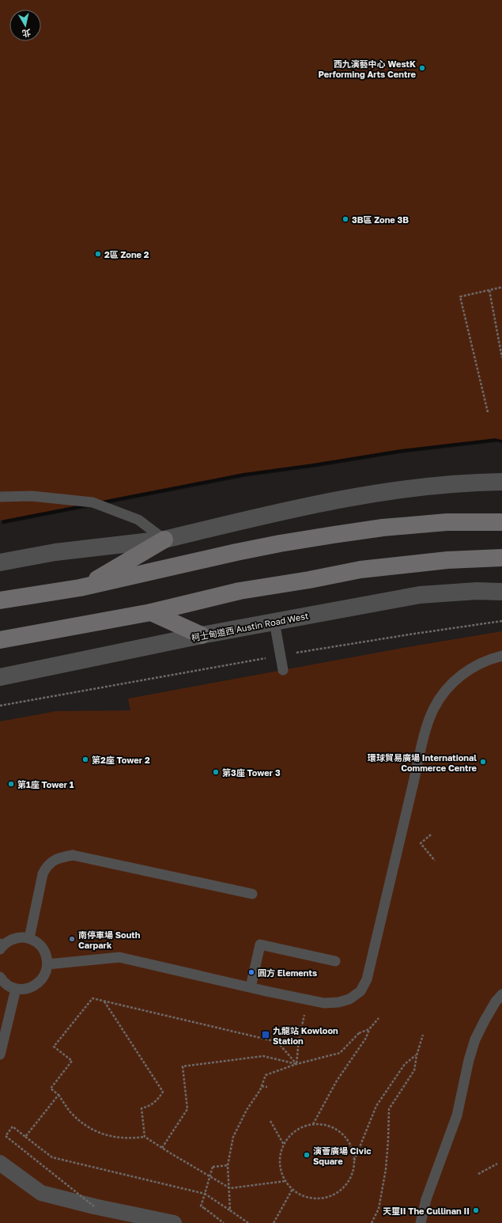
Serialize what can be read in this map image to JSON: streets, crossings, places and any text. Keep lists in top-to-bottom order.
{
  "streets": {
    "street": ["柯士甸道西 Austin Road West"]
  },
  "places": {
    "other": [
      "西九演藝中心 WestK Performing Arts Centre",
      "3B區 Zone 3B",
      "2區 Zone 2",
      "第2座 Tower 2",
      "環球貿易廣場 International Commerce Centre",
      "第3座 Tower 3",
      "第1座 Tower 1",
      "南停車場 South Carpark",
      "圓方 Elements",
      "演薈廣場 Civic Square",
      "天璽II The Cullinan II"
    ],
    "transit": ["九龍站 Kowloon Station"]
  },
  "north": "bottom"
}
